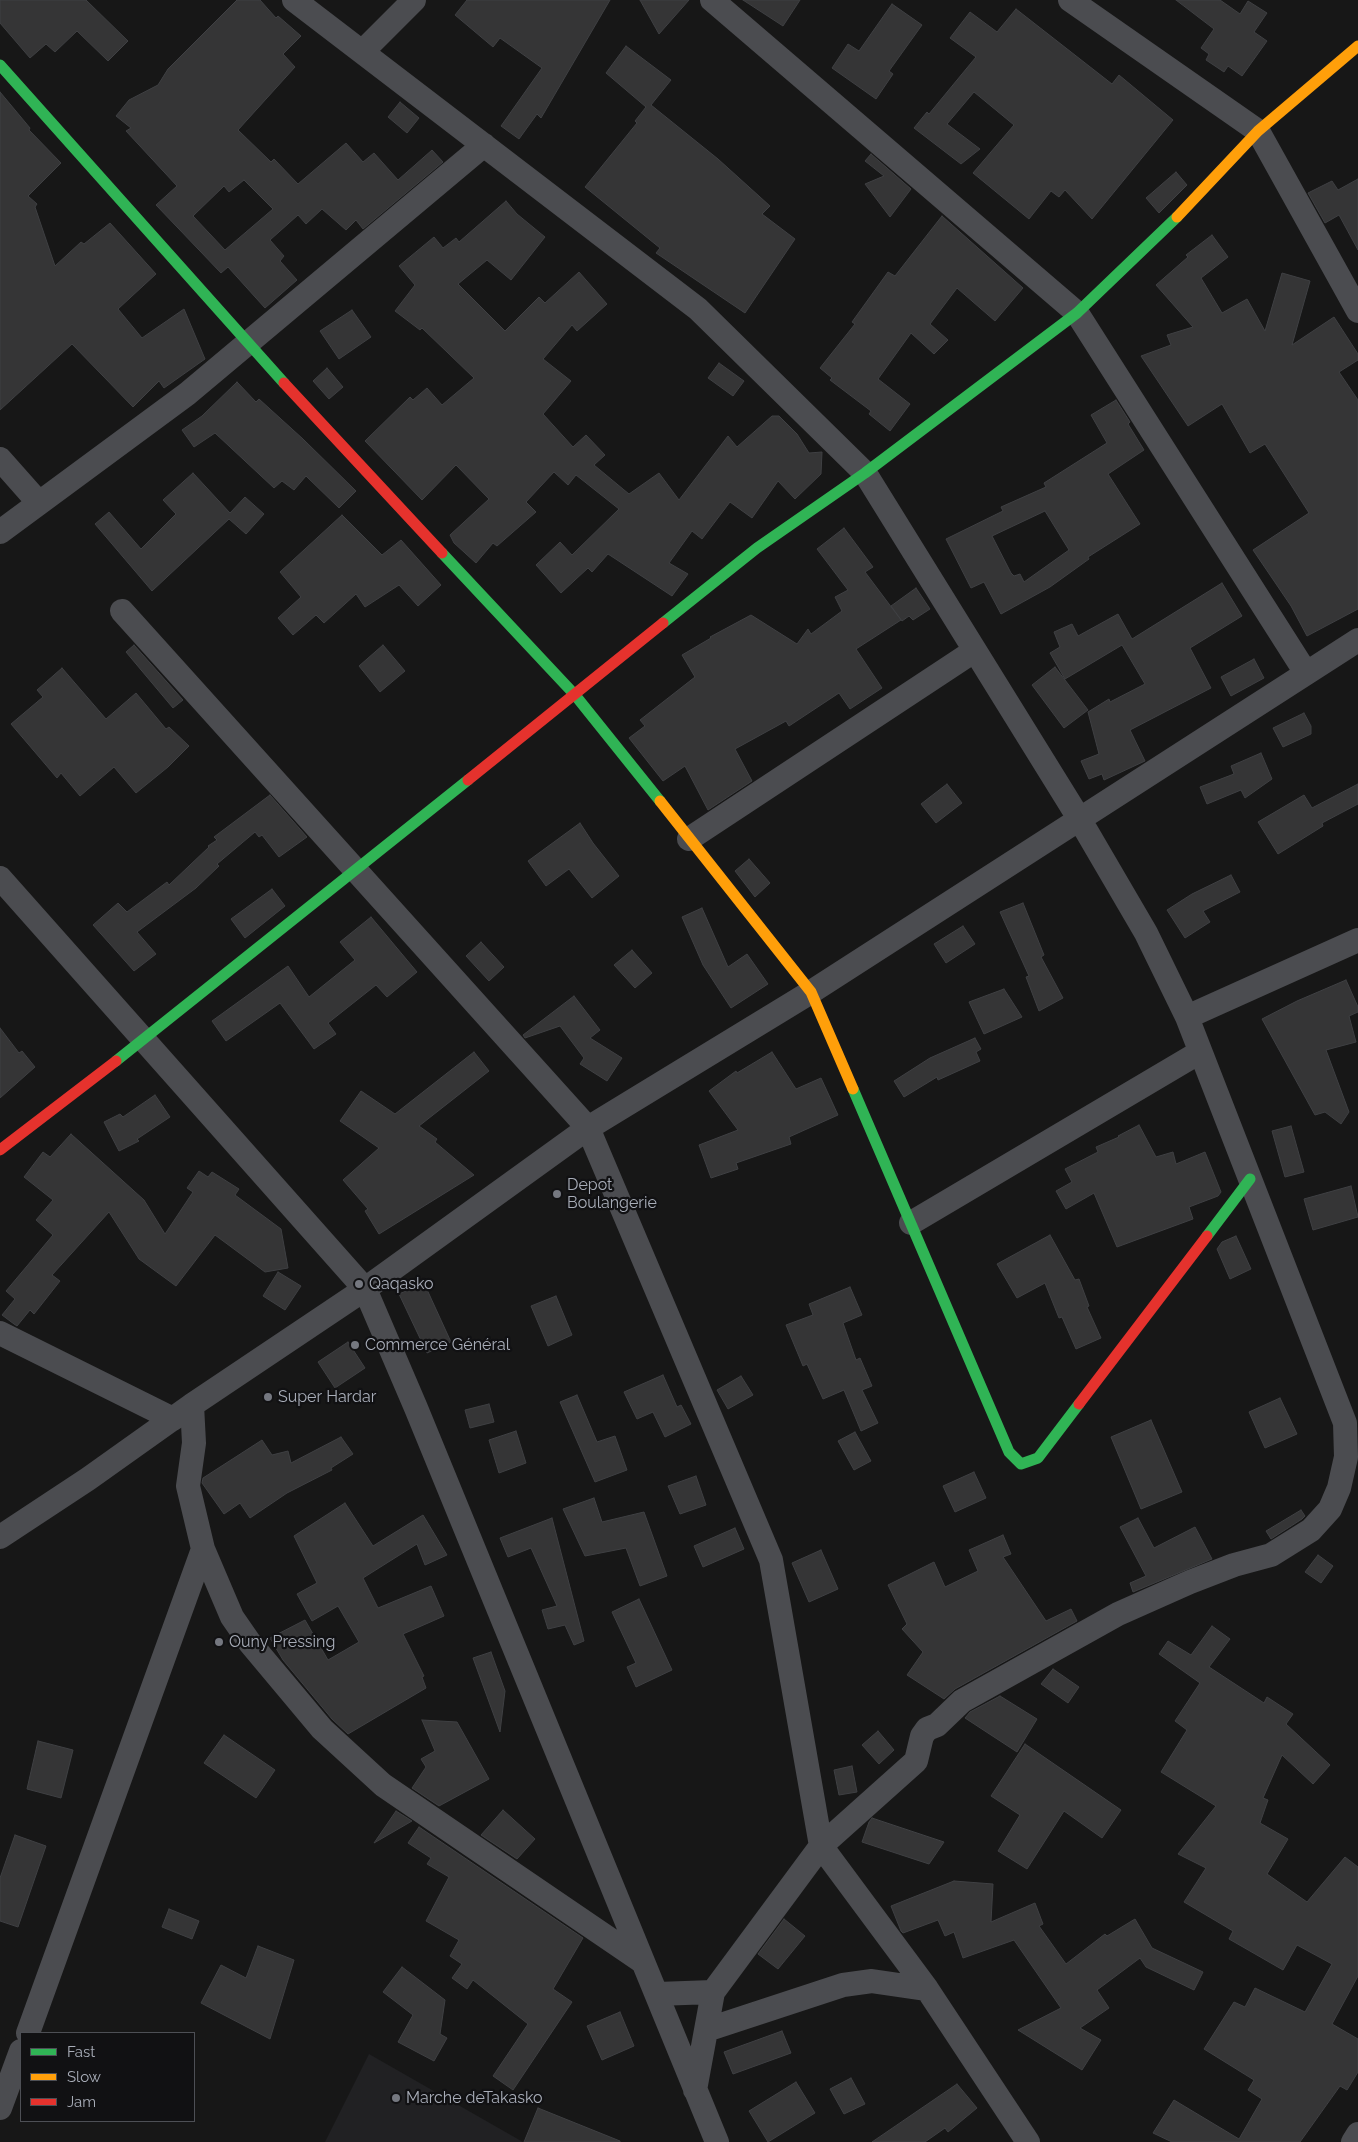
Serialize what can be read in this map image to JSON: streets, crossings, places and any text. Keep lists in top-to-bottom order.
{
  "places": [
    "Depot Boulangerie",
    "Qaqasko",
    "Commerce Général",
    "Super Hardar",
    "Ouny Pressing",
    "Marche deTakasko"
  ],
  "legend": ["Fast", "Slow", "Jam"]
}
